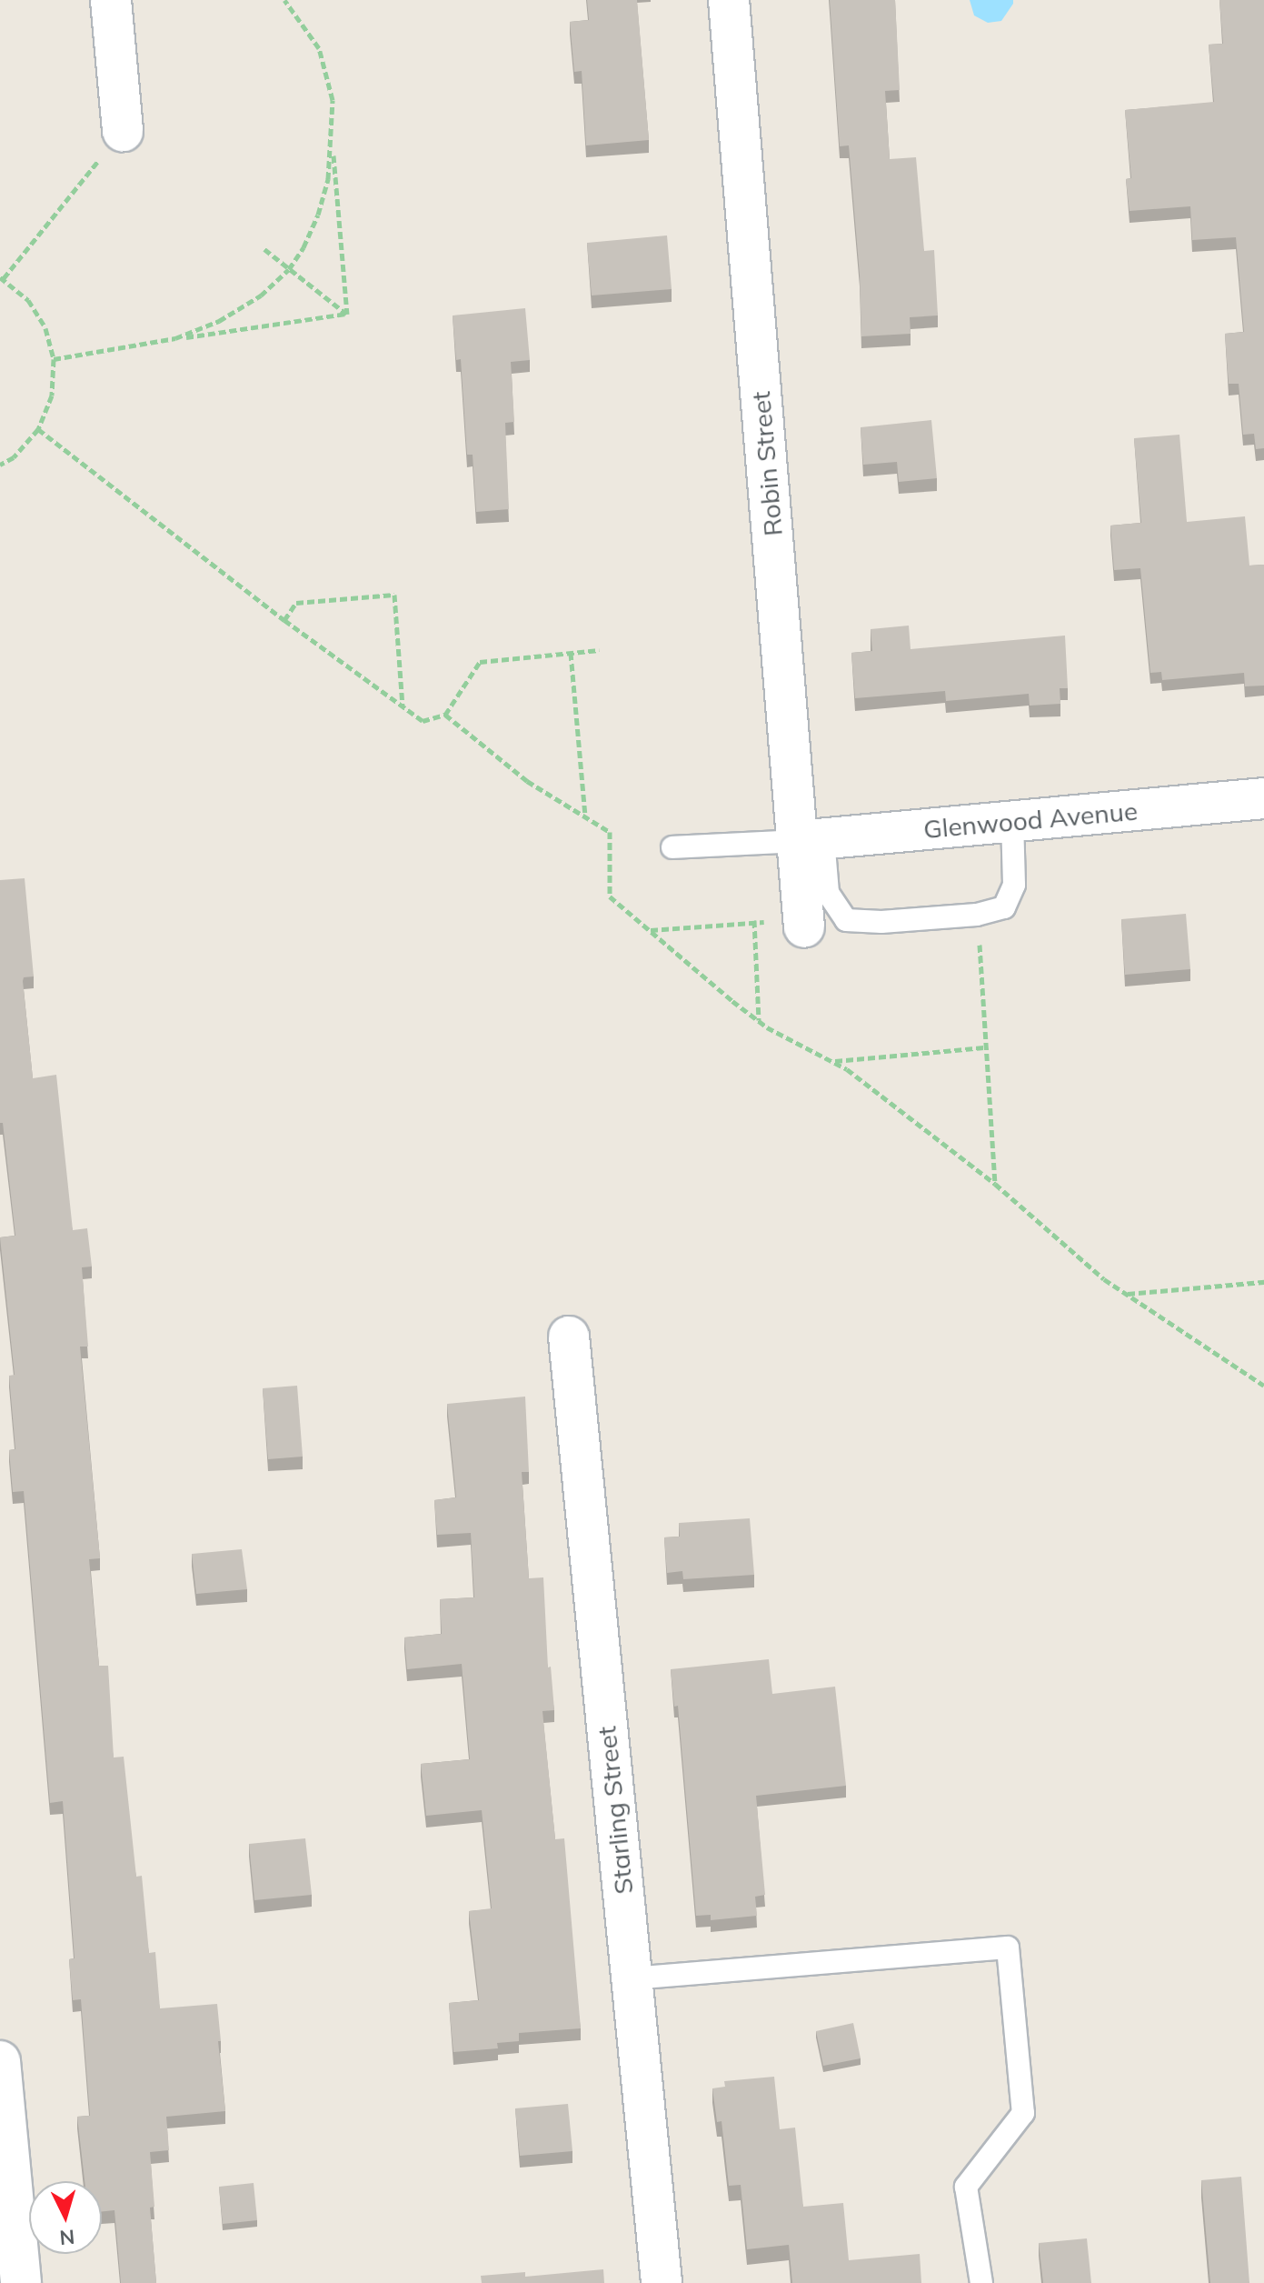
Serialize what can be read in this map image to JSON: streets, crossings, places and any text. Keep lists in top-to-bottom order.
{
  "streets": {
    "street": ["Robin Street", "Glenwood Avenue", "Starling Street"]
  },
  "crossings": [
    ["Robin Street", "Glenwood Avenue"]
  ],
  "north": "bottom"
}
